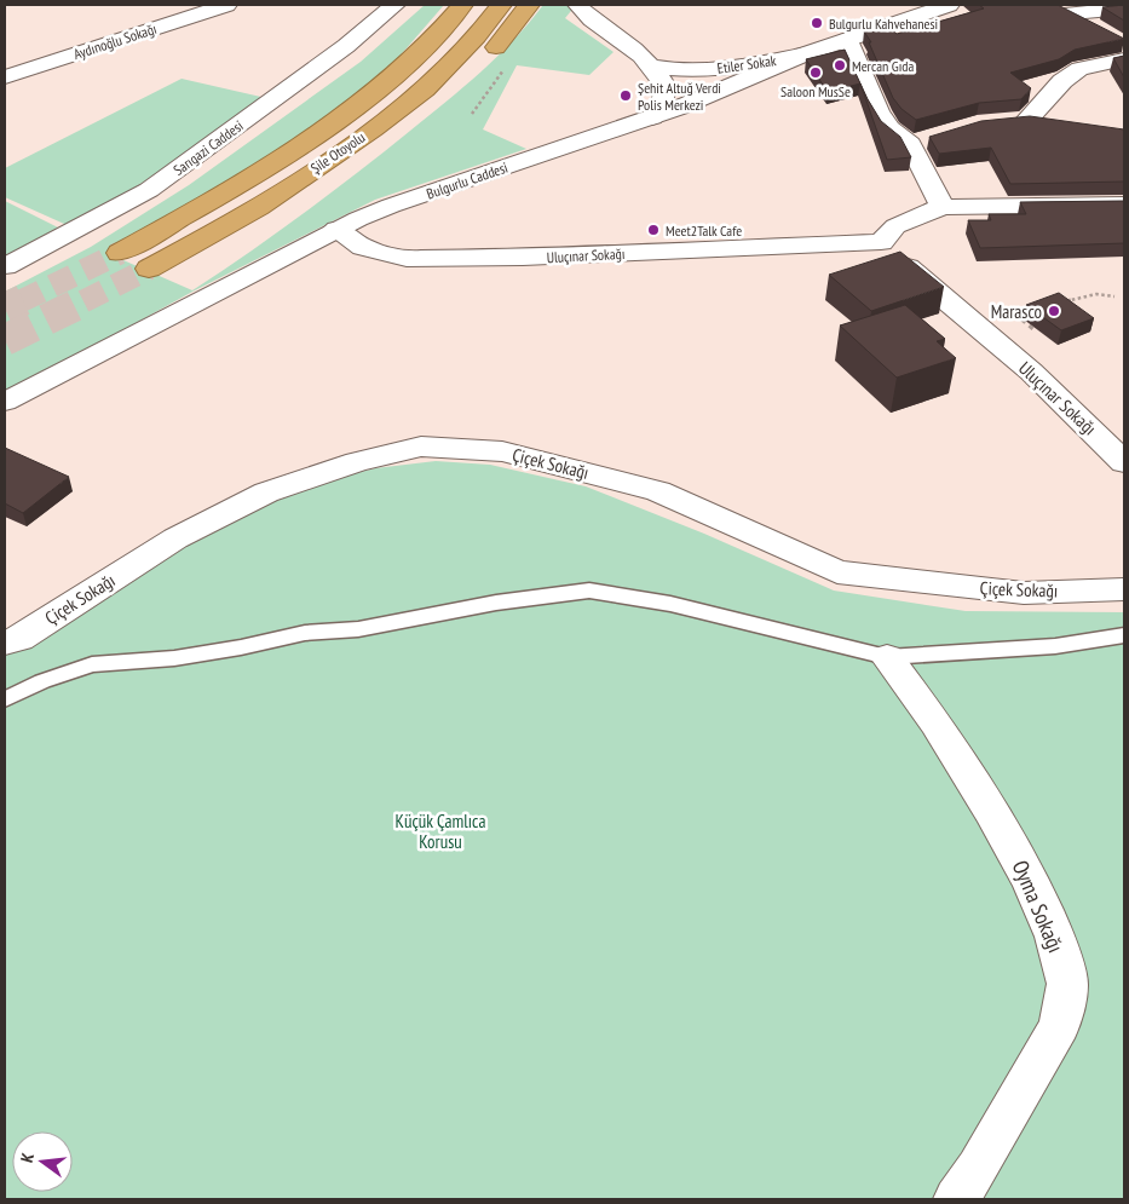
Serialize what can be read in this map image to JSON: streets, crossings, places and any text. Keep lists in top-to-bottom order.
{
  "streets": {
    "highway": ["Şile Otoyolu"],
    "street": [
      "Aydınoğlu Sokağı",
      "Etiler Sokak",
      "Sarıgazi Caddesi",
      "Bulgurlu Caddesi",
      "Uluçınar Sokağı",
      "Çiçek Sokağı",
      "Oyma Sokağı"
    ]
  },
  "crossings": [
    ["Etiler Sokak", "Bulgurlu Caddesi"],
    ["Bulgurlu Caddesi", "Uluçınar Sokağı"]
  ],
  "parks": ["Küçük Çamlıca Korusu"],
  "places": [
    "Bulgurlu Kahvehanesi",
    "Mercan Gıda",
    "Saloon MusSe",
    "Şehit Altuğ Verdi Polis Merkezi",
    "Meet2Talk Cafe",
    "Marasco"
  ],
  "north": "left"
}
